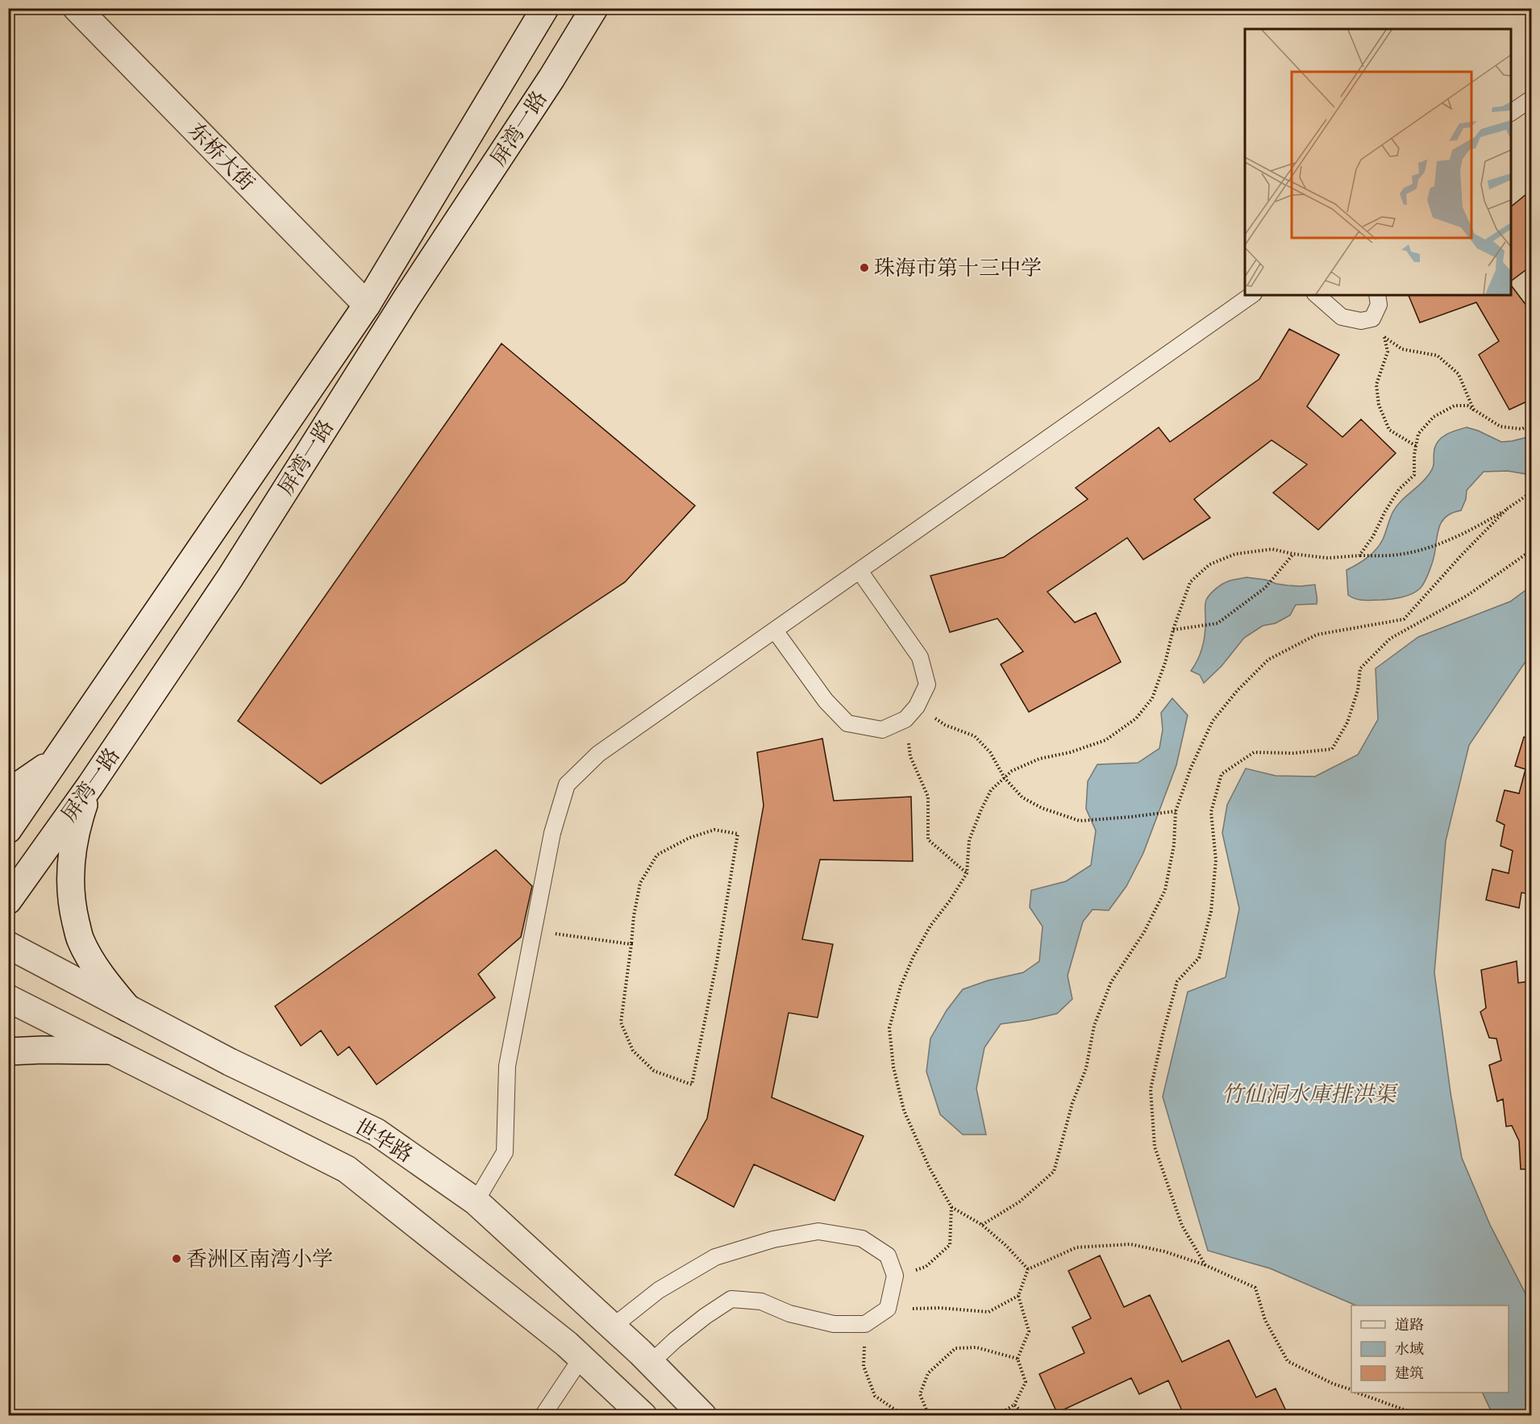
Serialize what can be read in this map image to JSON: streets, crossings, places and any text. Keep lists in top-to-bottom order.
{
  "streets": {
    "main road": ["屏湾一路", "东桥大街", "世华路"]
  },
  "crossings": [
    ["屏湾一路", "东桥大街"]
  ],
  "water": ["竹仙洞水庫排洪渠"],
  "places": ["珠海市第十三中学", "香洲区南湾小学"],
  "legend": ["道路", "水域", "建筑"]
}
